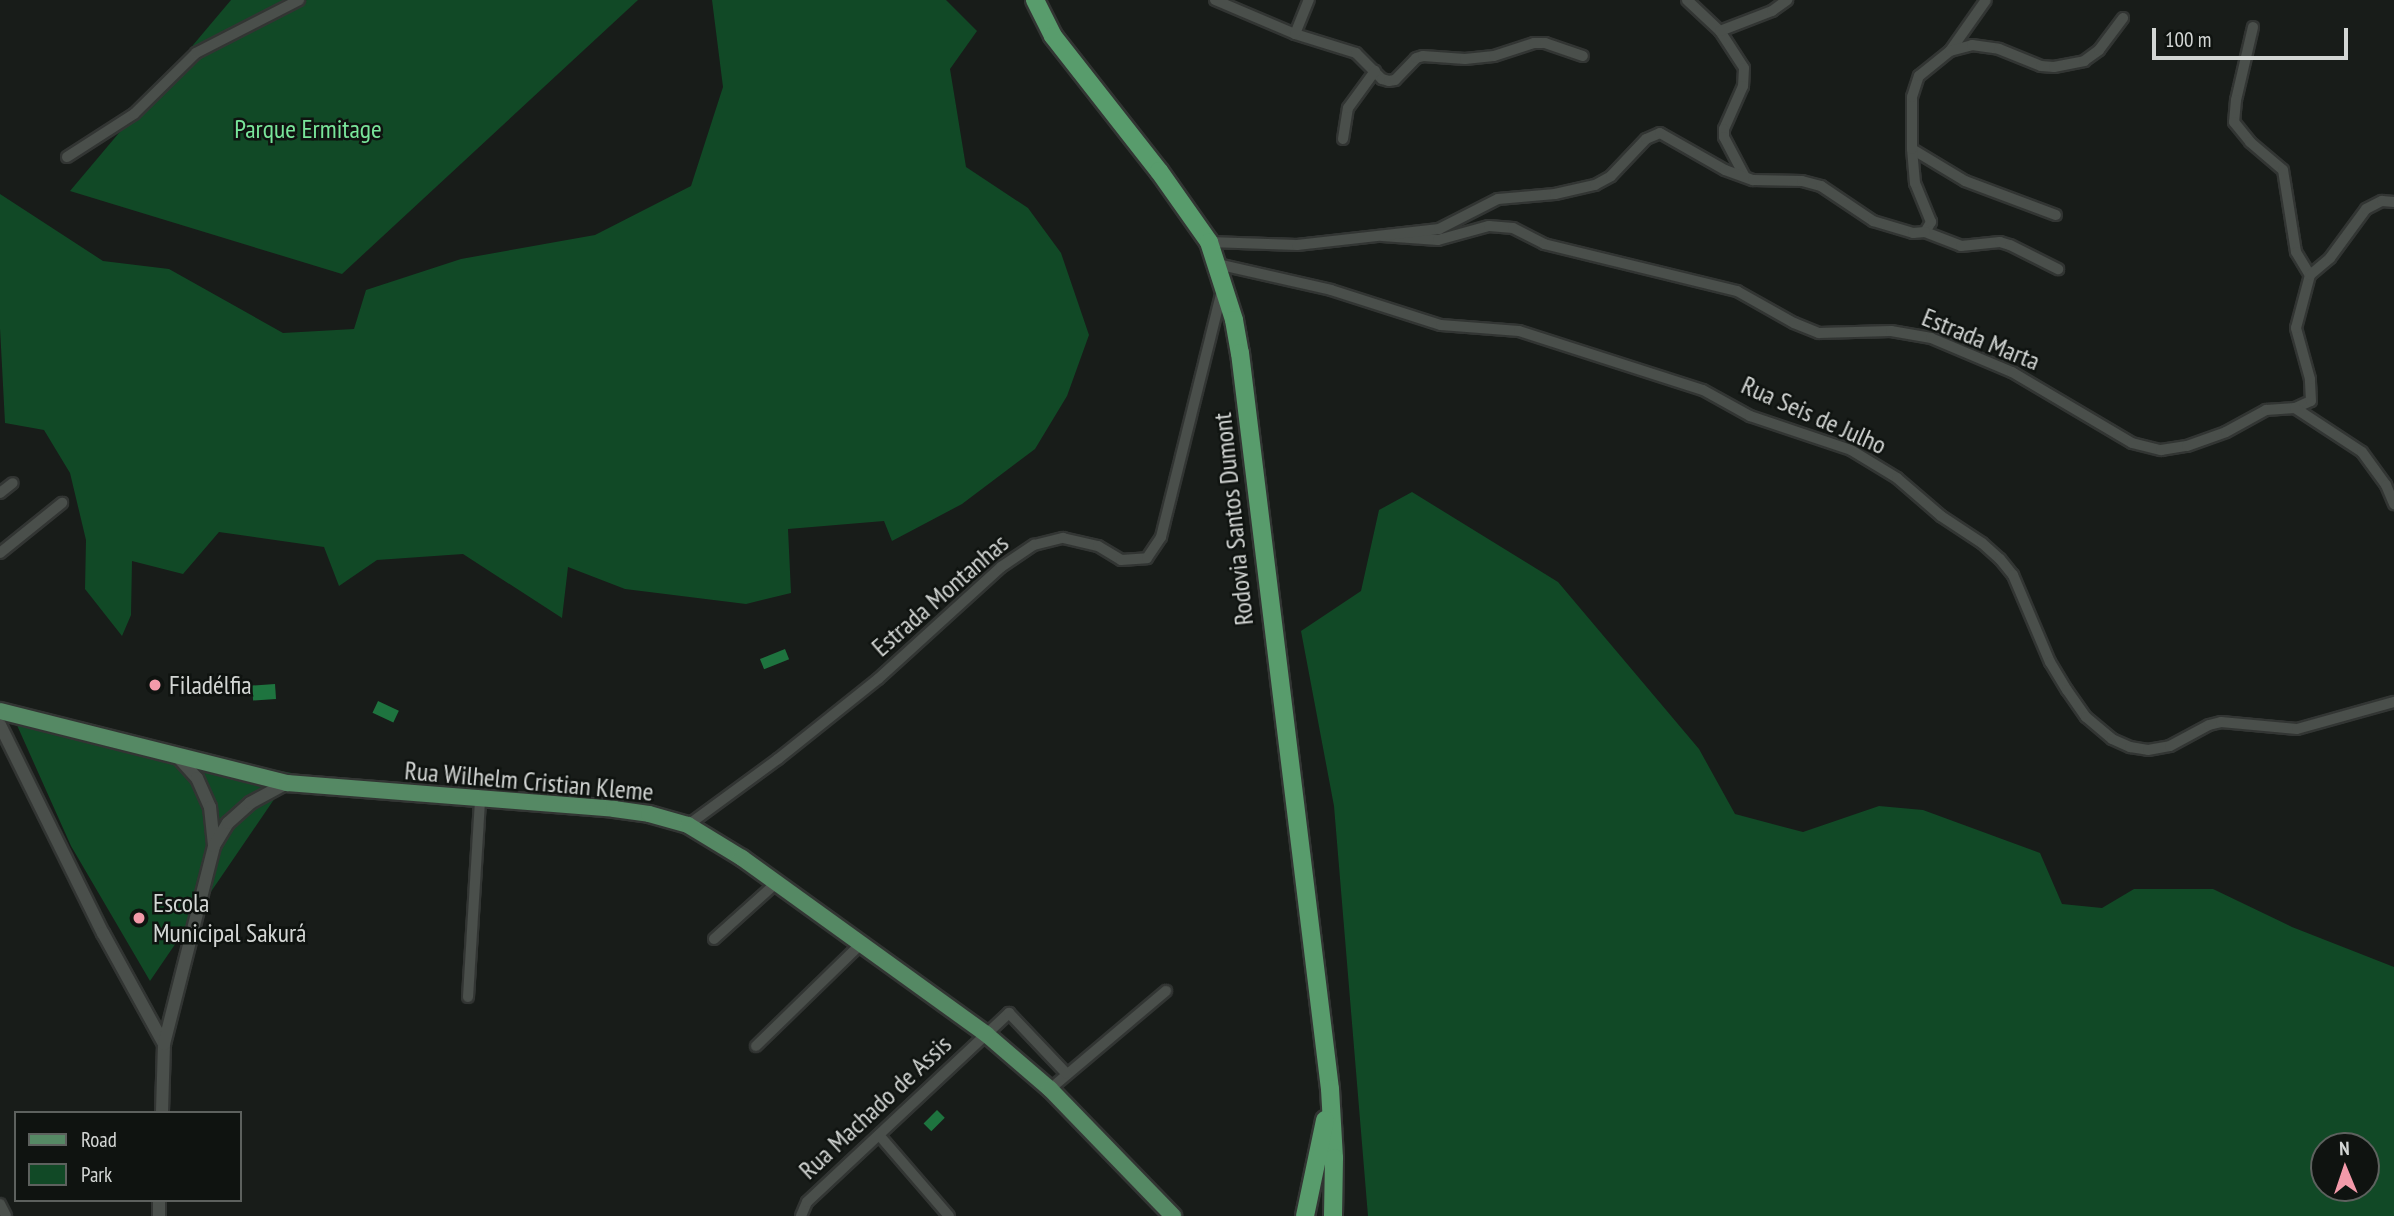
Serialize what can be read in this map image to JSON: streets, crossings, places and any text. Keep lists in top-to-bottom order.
{
  "streets": {
    "highway": ["Rodovia Santos Dumont"],
    "main road": ["Rua Wilhelm Cristian Kleme"],
    "street": [
      "Estrada Marta",
      "Rua Seis de Julho",
      "Estrada Montanhas",
      "Rua Machado de Assis"
    ]
  },
  "crossings": [
    ["Rua Seis de Julho", "Rodovia Santos Dumont"],
    ["Rodovia Santos Dumont", "Estrada Montanhas"],
    ["Estrada Montanhas", "Rua Wilhelm Cristian Kleme"],
    ["Rua Wilhelm Cristian Kleme", "Rua Machado de Assis"]
  ],
  "parks": ["Parque Ermitage"],
  "places": ["Filadélfia", "Escola Municipal Sakurá"],
  "legend": ["Road", "Park"],
  "scale_bar": "100 m",
  "north": "top"
}
